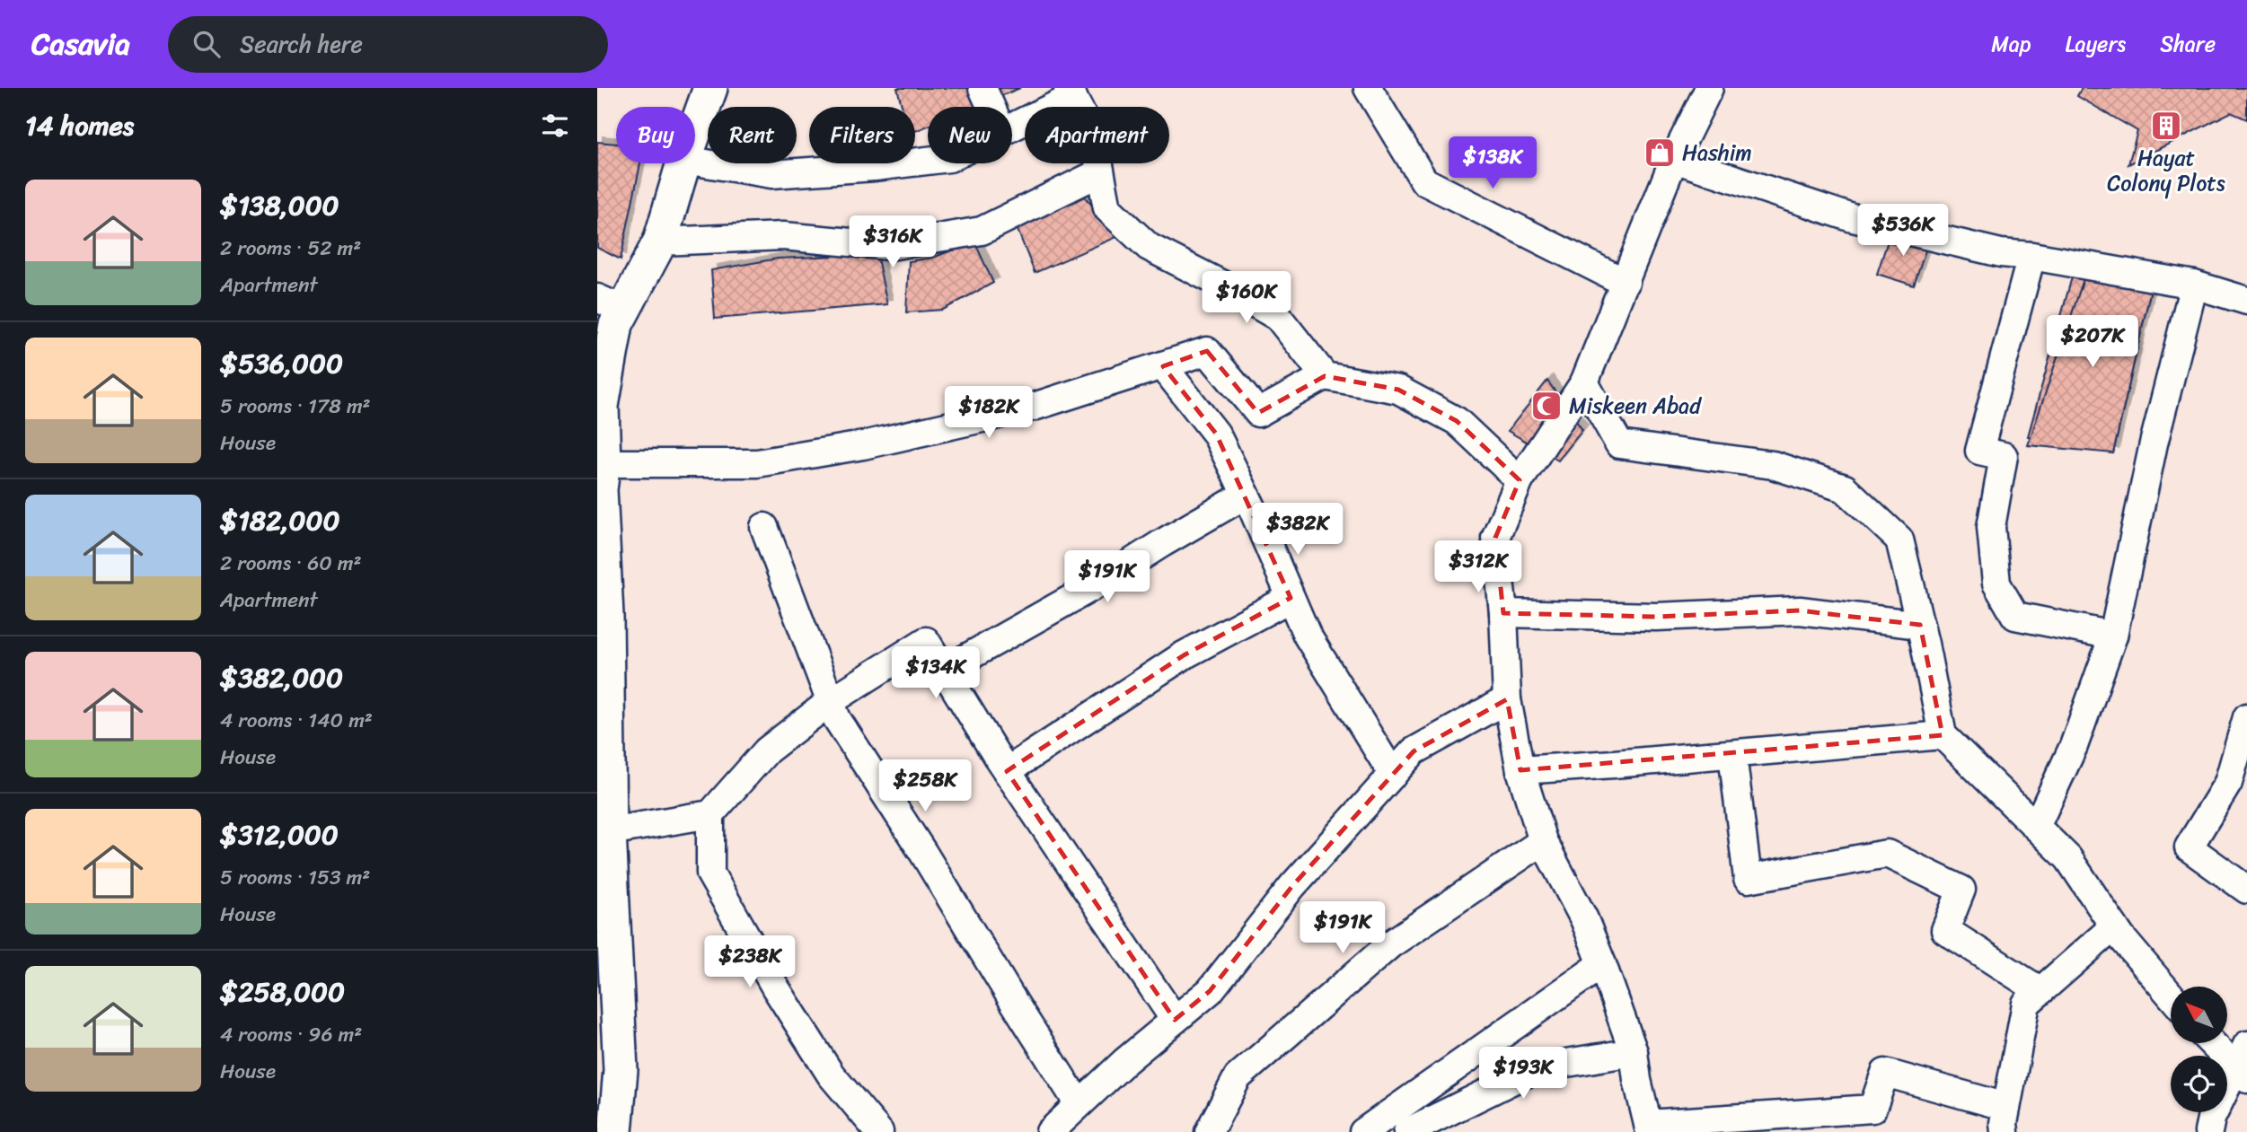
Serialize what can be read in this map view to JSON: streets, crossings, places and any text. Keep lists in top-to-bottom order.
{
  "places": {
    "building": ["Hayat Colony Plots"],
    "shop": ["Hashim"],
    "mosque": ["Miskeen Abad"]
  },
  "north": "top left",
  "page": {
    "header": "Casavia",
    "search": "Search here",
    "nav": ["Map", "Layers", "Share"],
    "heading": "14 homes",
    "chip": [
      "Buy",
      "Rent",
      "Filters",
      "New",
      "Apartment"
    ],
    "price": [
      "$138K",
      "$536K",
      "$316K",
      "$160K",
      "$207K",
      "$182K",
      "$382K",
      "$312K",
      "$191K",
      "$134K",
      "$258K",
      "$191K",
      "$238K",
      "$193K"
    ],
    "list": [
      {
        "name": "$138,000",
        "note": "2 rooms · 52 m² · Apartment"
      },
      {
        "name": "$536,000",
        "note": "5 rooms · 178 m² · House"
      },
      {
        "name": "$182,000",
        "note": "2 rooms · 60 m² · Apartment"
      },
      {
        "name": "$382,000",
        "note": "4 rooms · 140 m² · House"
      },
      {
        "name": "$312,000",
        "note": "5 rooms · 153 m² · House"
      },
      {
        "name": "$258,000",
        "note": "4 rooms · 96 m² · House"
      }
    ]
  }
}
